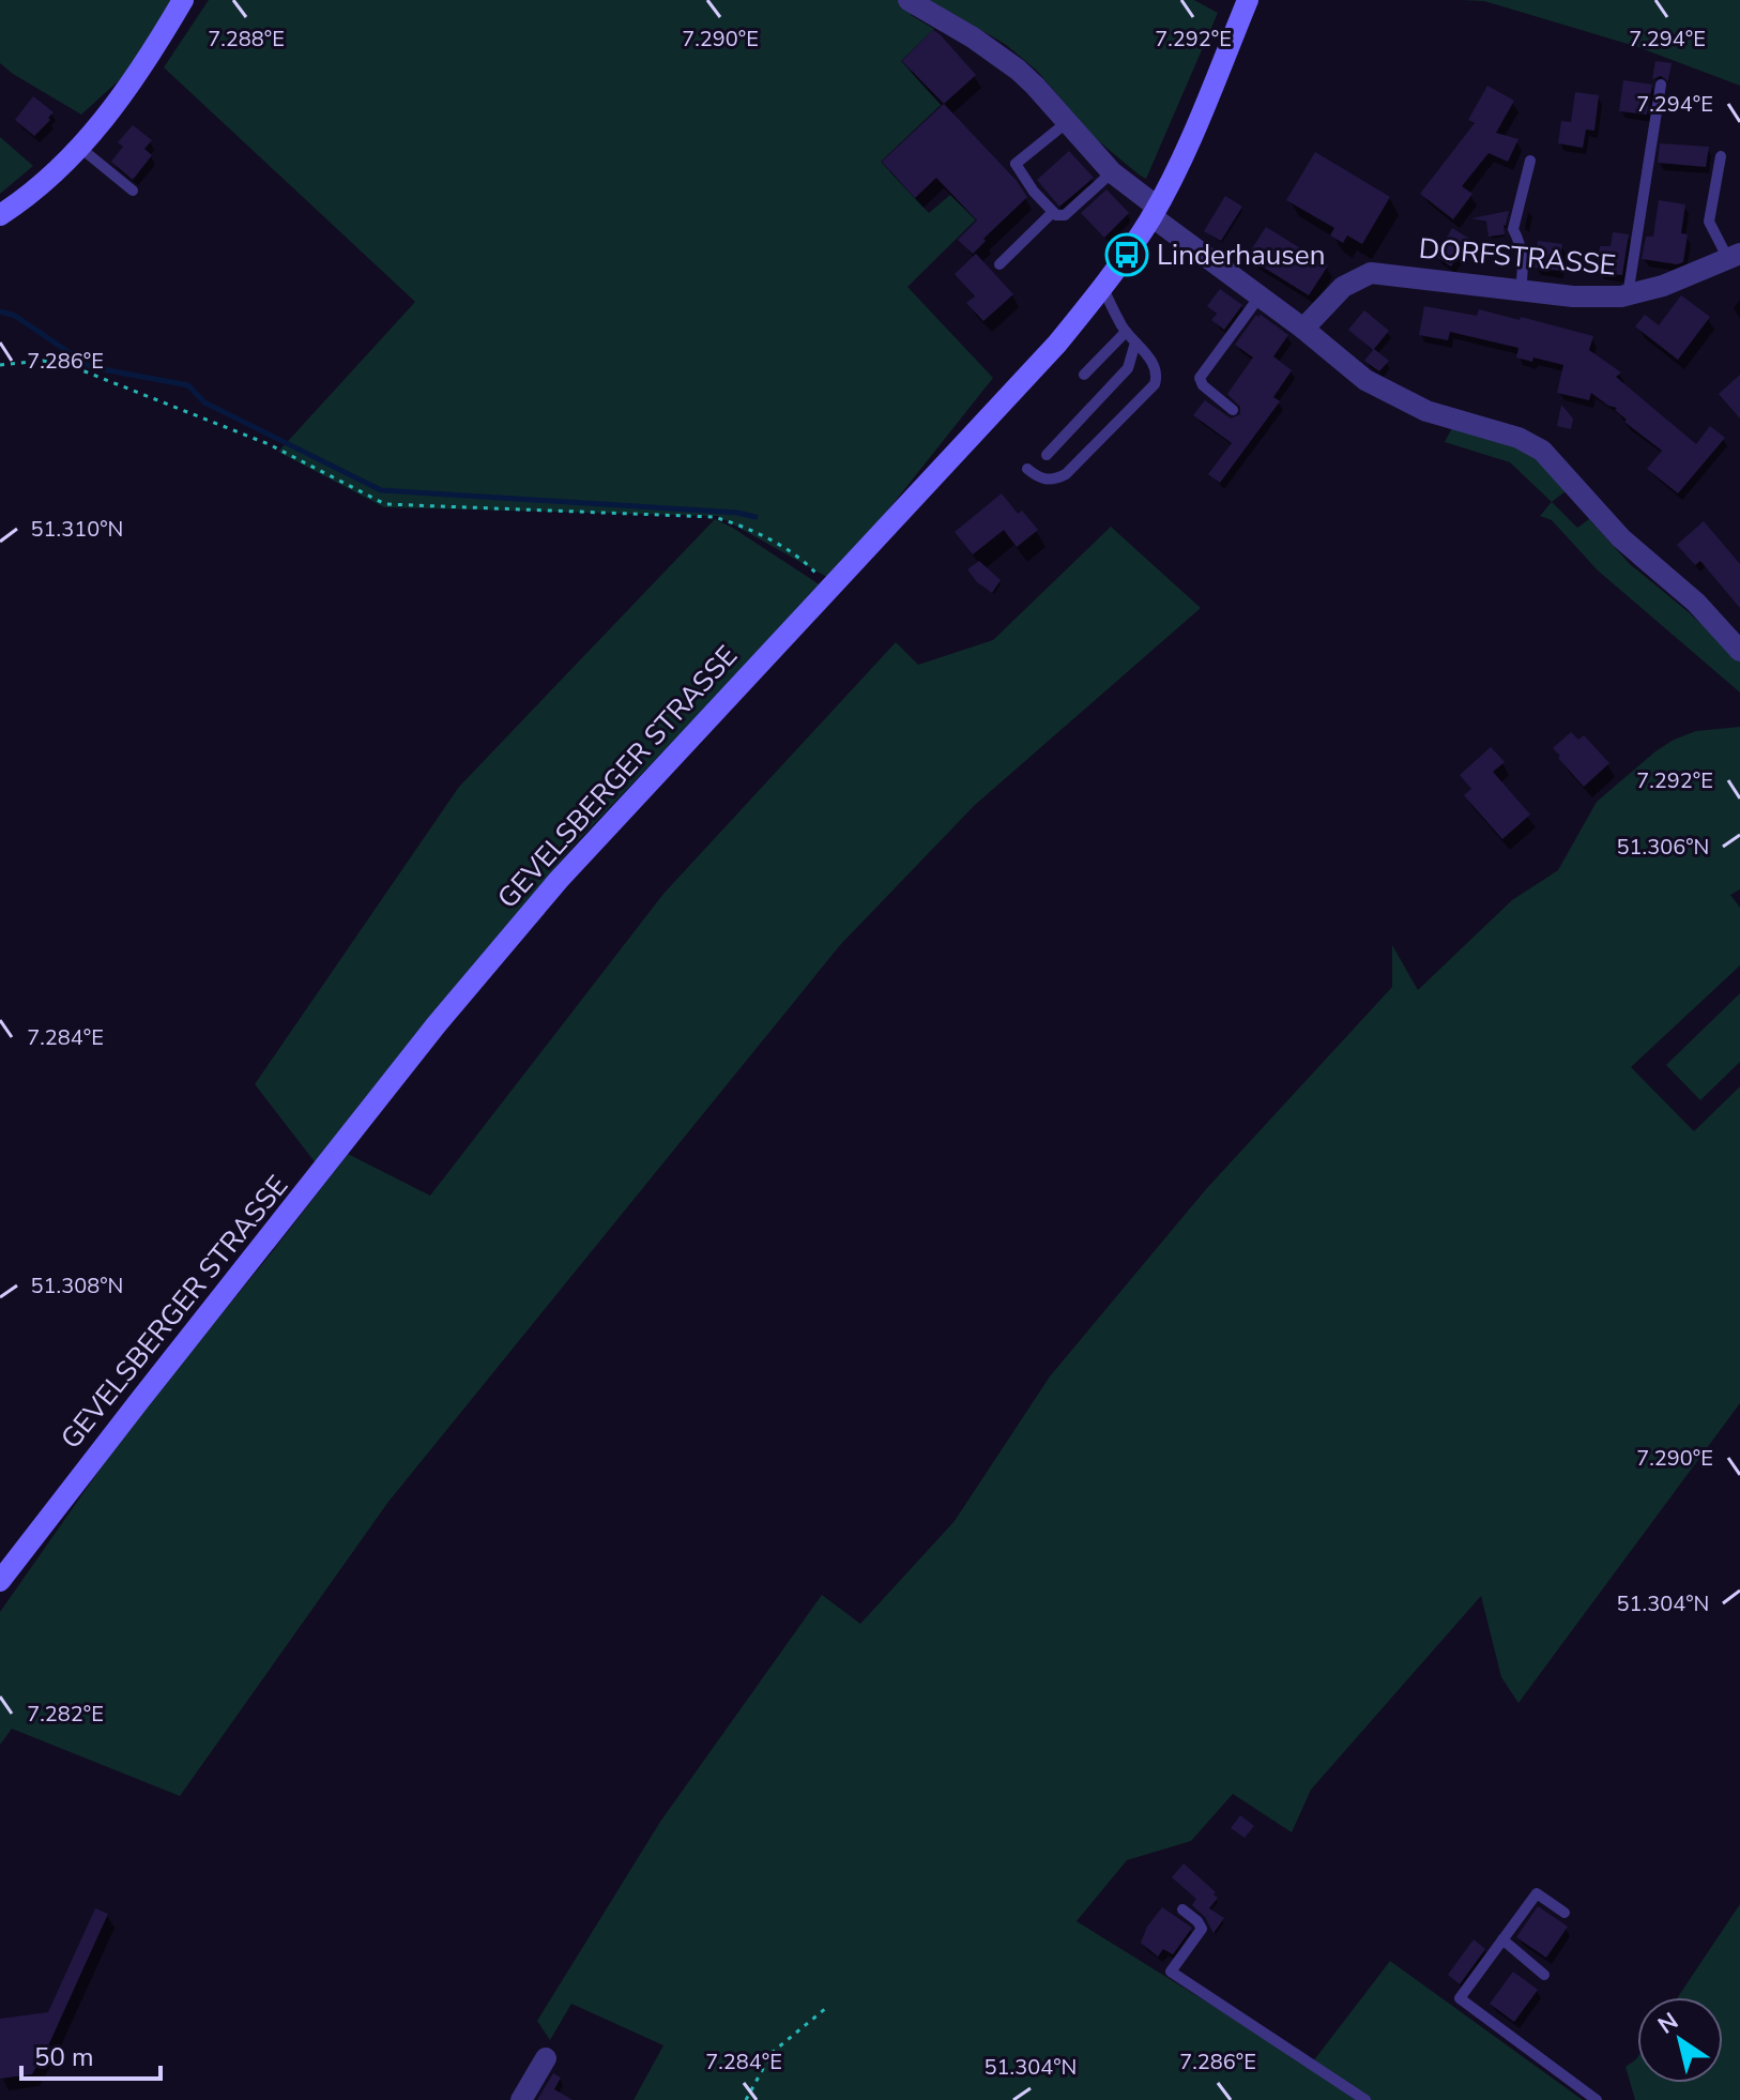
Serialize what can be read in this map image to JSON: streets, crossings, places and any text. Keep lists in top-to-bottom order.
{
  "streets": {
    "main road": ["GEVELSBERGER STRASSE"],
    "street": ["DORFSTRASSE"]
  },
  "places": {
    "bus stop": ["Linderhausen"]
  },
  "scale_bar": "50 m",
  "north": "top left",
  "coordinates": [
    "7.288°E",
    "7.292°E",
    "7.290°E",
    "7.294°E",
    "7.286°E",
    "51.310°N",
    "51.306°N",
    "7.284°E",
    "51.308°N",
    "51.304°N",
    "7.282°E"
  ]
}
